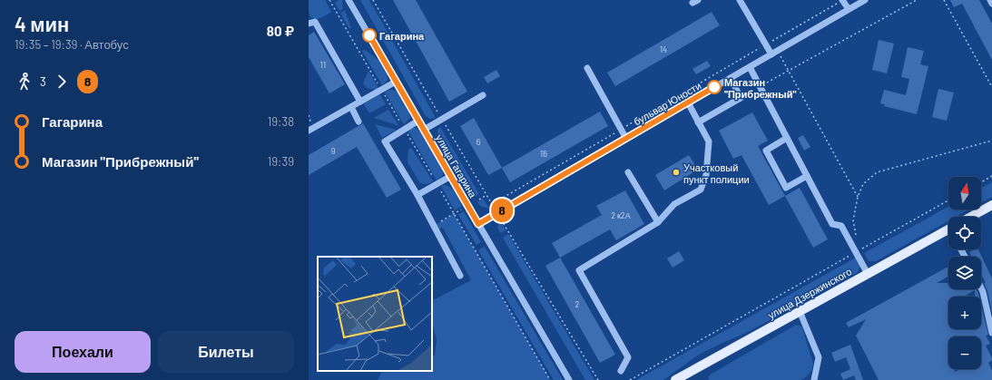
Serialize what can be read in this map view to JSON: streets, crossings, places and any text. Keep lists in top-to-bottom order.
{
  "streets": {
    "main road": ["улица Дзержинского"],
    "street": ["бульвар Юности", "улица Гагарина"]
  },
  "crossings": [
    ["бульвар Юности", "улица Гагарина"]
  ],
  "places": ["Гагарина", "Магазин \"Прибрежный\"", "Участковый пункт полиции"],
  "lines": ["bus line 8"],
  "house_numbers": [
    "14",
    "11",
    "6",
    "9",
    "16",
    "2 к2А",
    "2"
  ],
  "north": "top",
  "page": {
    "heading": ["4 мин", "19:35 – 19:39 · Автобус", "80 ₽"],
    "on_map": "8",
    "legs": ["3", "8"],
    "list": [
      {
        "name": "Гагарина",
        "value": "19:38"
      },
      {
        "name": "Магазин \"Прибрежный\"",
        "value": "19:39"
      }
    ],
    "map_buttons": ["+", "−"],
    "buttons": ["Поехали", "Билеты"]
  }
}
